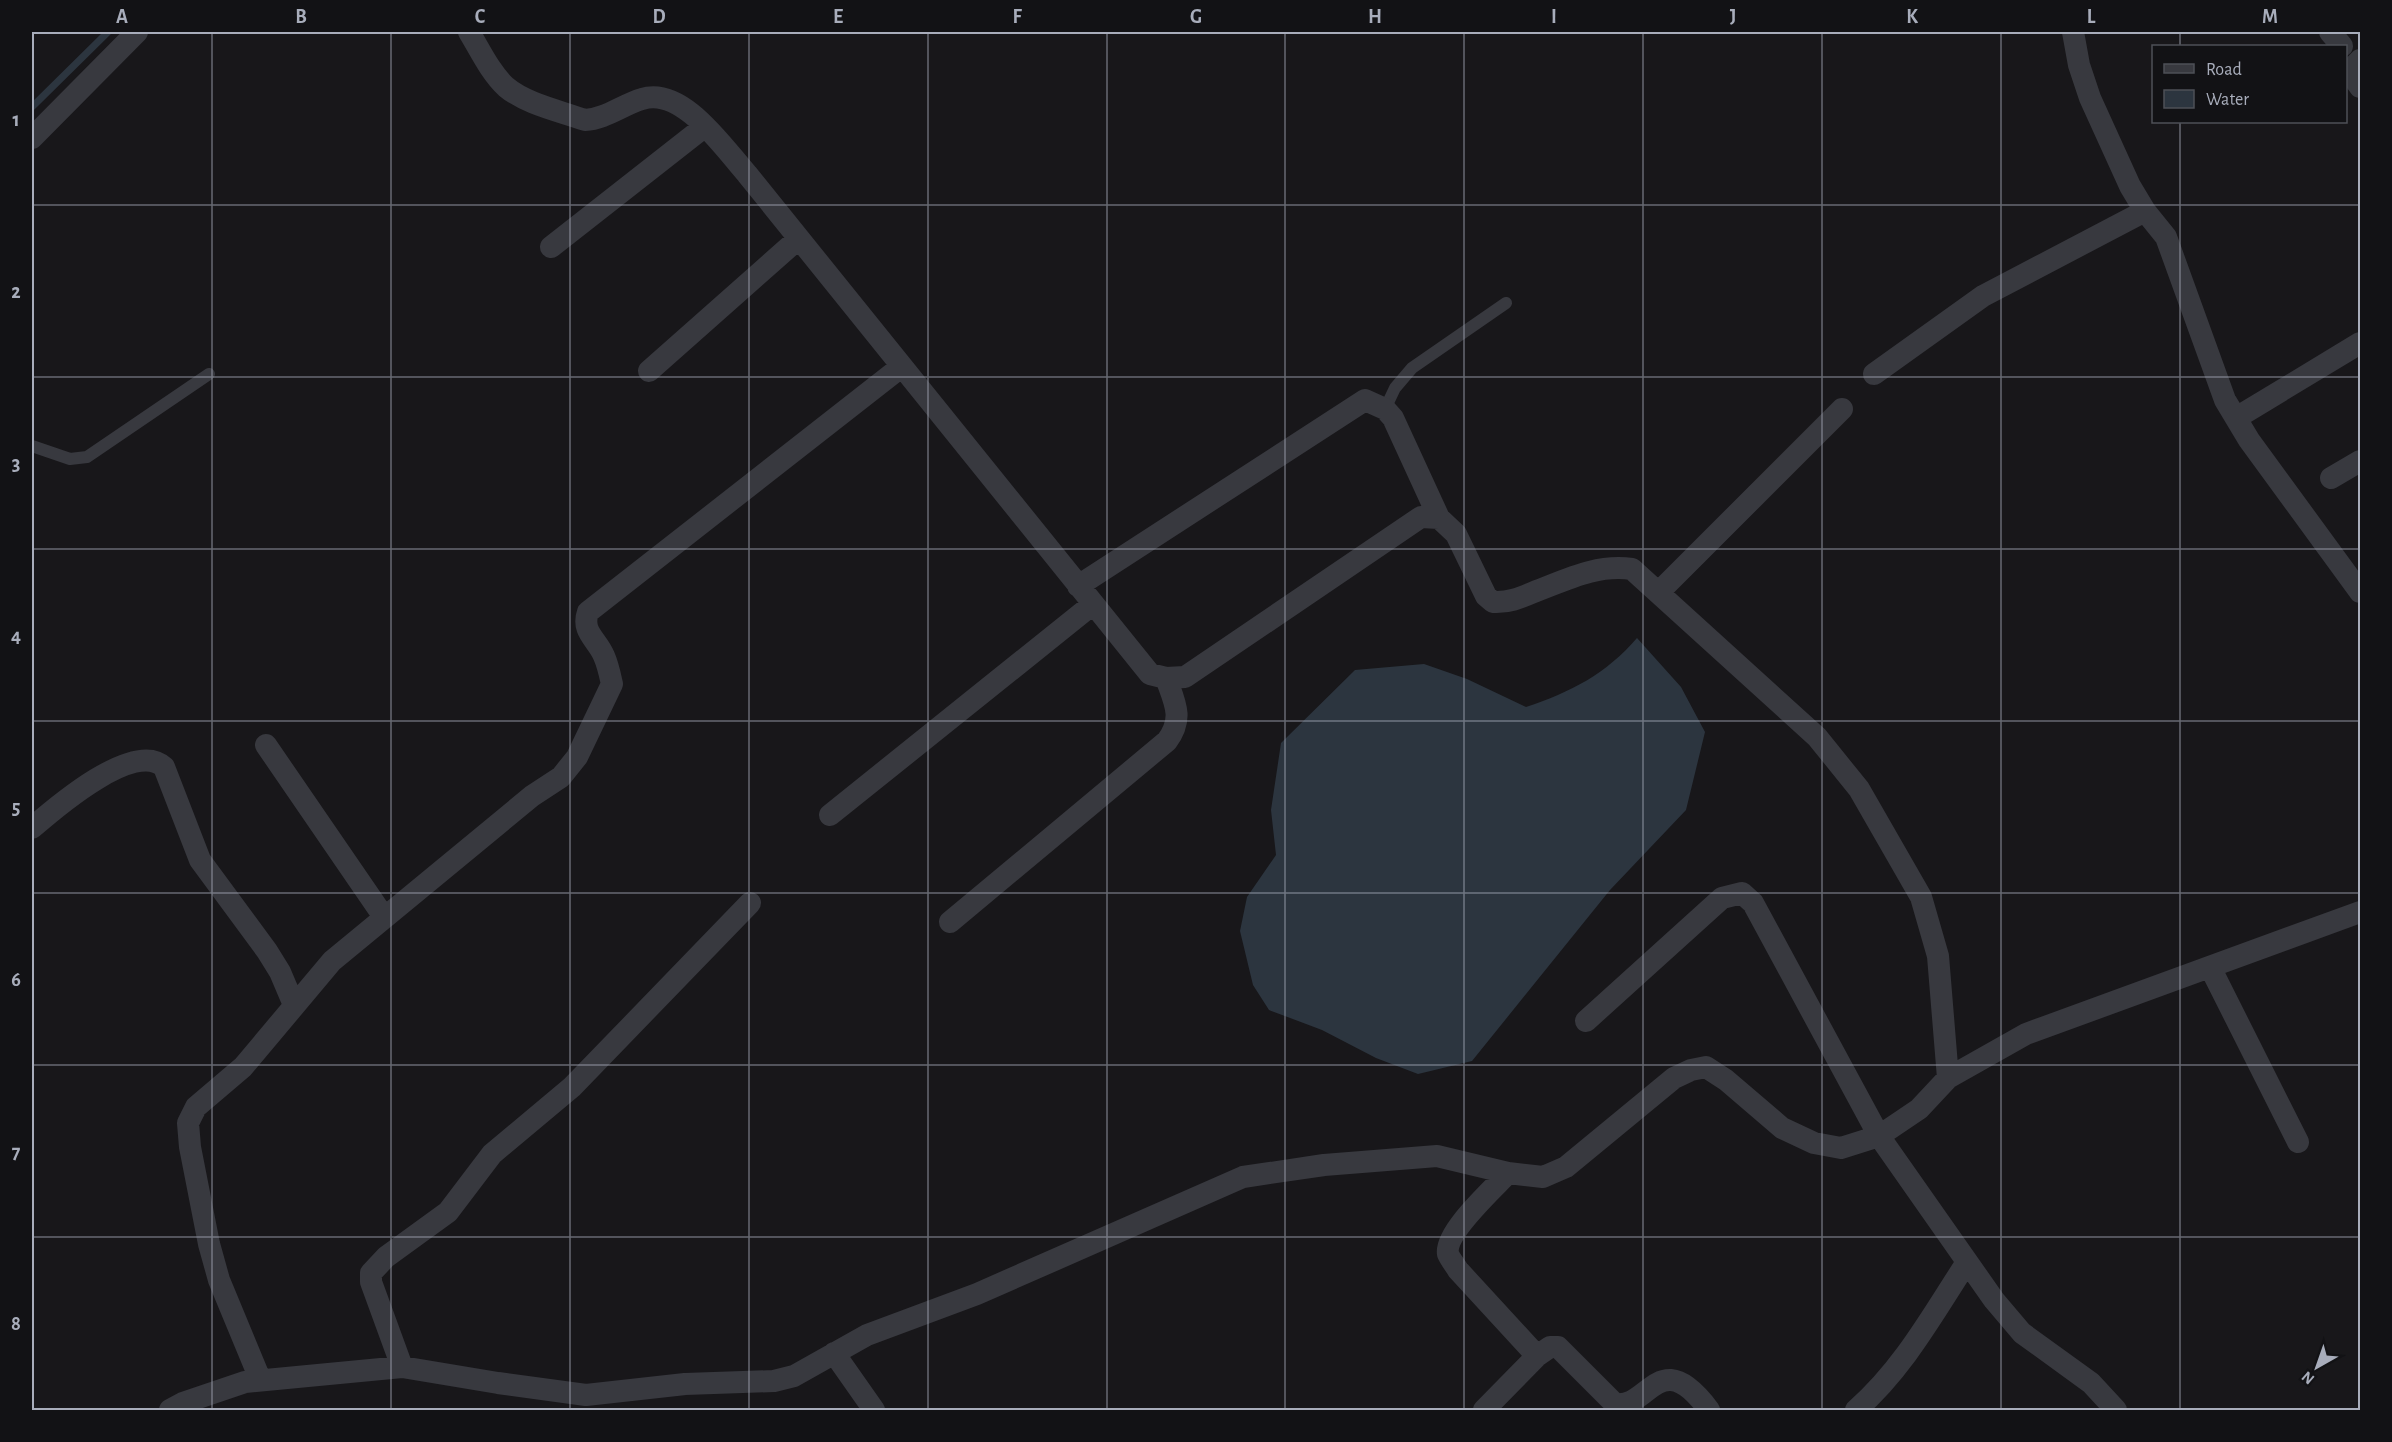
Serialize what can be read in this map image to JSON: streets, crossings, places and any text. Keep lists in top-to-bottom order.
{
  "legend": ["Road", "Water"],
  "north": "bottom left",
  "grid": {
    "columns": [
      "A",
      "B",
      "C",
      "D",
      "E",
      "F",
      "G",
      "H",
      "I",
      "J",
      "K",
      "L",
      "M"
    ],
    "rows": [
      "1",
      "2",
      "3",
      "4",
      "5",
      "6",
      "7",
      "8"
    ]
  }
}
